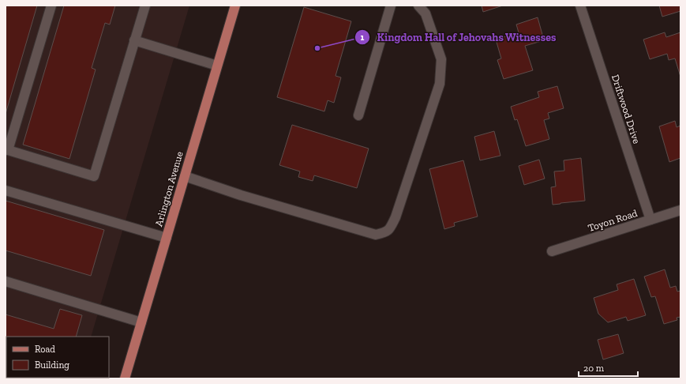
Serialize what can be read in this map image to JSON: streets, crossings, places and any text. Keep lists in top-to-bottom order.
{
  "streets": {
    "main road": ["Arlington Avenue"],
    "street": ["Driftwood Drive", "Toyon Road"]
  },
  "crossings": [
    ["Driftwood Drive", "Toyon Road"]
  ],
  "places": ["Kingdom Hall of Jehovahs Witnesses"],
  "legend": ["Road", "Building"],
  "scale_bar": "20 m"
}
